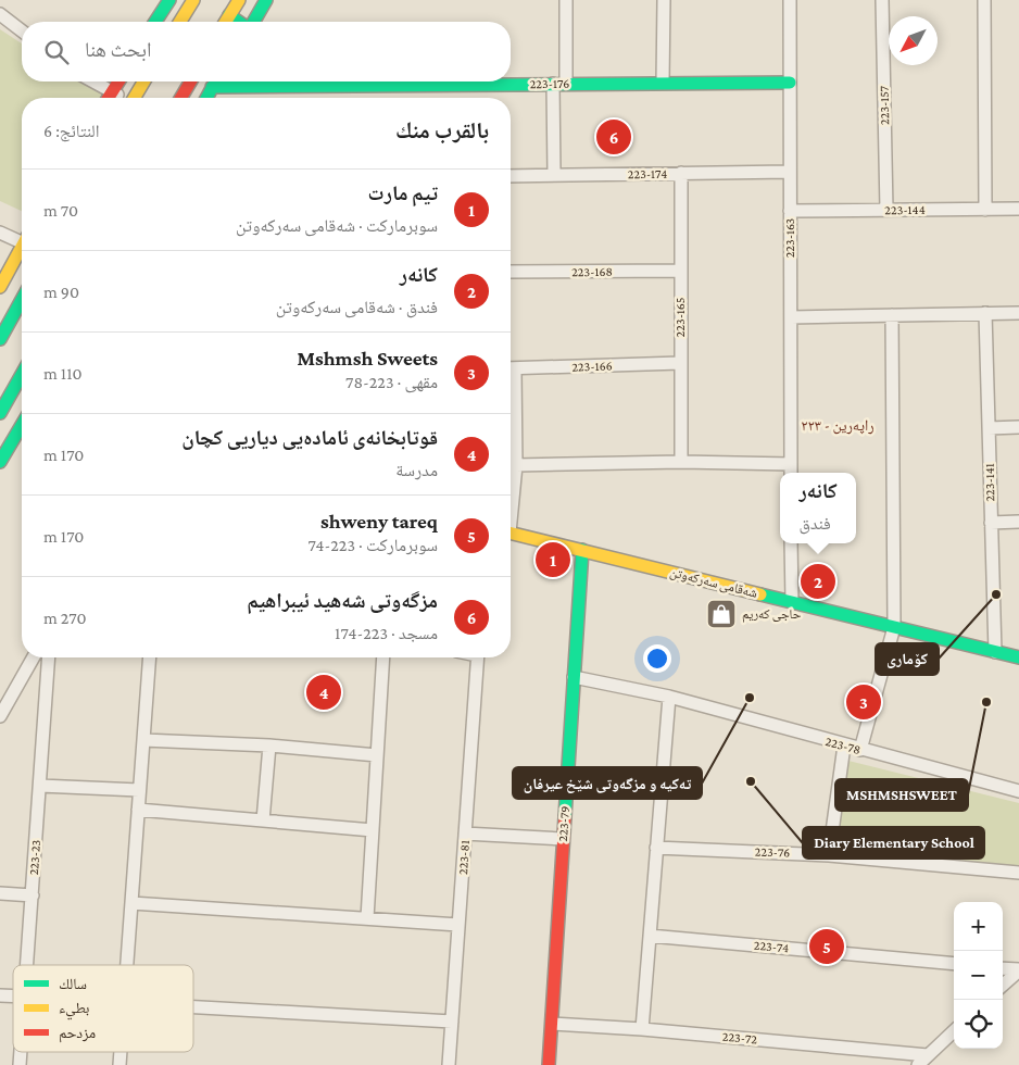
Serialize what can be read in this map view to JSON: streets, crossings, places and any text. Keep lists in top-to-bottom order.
{
  "streets": {
    "main road": ["223-176", "شەقامی سەرکەوتن", "223-79"],
    "street": [
      "223-157",
      "223-174",
      "223-144",
      "223-163",
      "223-168",
      "223-165",
      "223-166",
      "223-141",
      "223-78",
      "223-76",
      "223-23",
      "223-81",
      "223-74",
      "223-72"
    ]
  },
  "crossings": [
    ["223-176", "223-163"],
    ["223-157", "223-144"],
    ["223-174", "223-163"],
    ["223-174", "223-165"],
    ["223-144", "223-163"],
    ["223-168", "223-165"],
    ["223-165", "223-166"],
    ["223-141", "شەقامی سەرکەوتن"],
    ["شەقامی سەرکەوتن", "223-79"],
    ["223-78", "223-79"],
    ["223-79", "223-72"]
  ],
  "districts": ["راپەرین - ٢٢٣"],
  "places": {
    "other": [
      "كۆماری",
      "تەکیە و مزگەوتی شێخ عیرفان",
      "MSHMSHSWEET",
      "Diary Elementary School"
    ],
    "shop": ["حاجی کەریم"]
  },
  "legend": ["سالك", "بطيء", "مزدحم"],
  "north": "bottom left",
  "page": {
    "search": "ابحث هنا",
    "heading": ["بالقرب منك", "النتائج: 6"],
    "pins": [
      "6",
      "1",
      "2",
      "4",
      "3",
      "5"
    ],
    "list": [
      {
        "mark": "1",
        "name": "تیم مارت",
        "note": "سوبرماركت · شەقامی سەرکەوتن",
        "value": "70 m"
      },
      {
        "mark": "2",
        "name": "کانەر",
        "note": "فندق · شەقامی سەرکەوتن",
        "value": "90 m"
      },
      {
        "mark": "3",
        "name": "Mshmsh Sweets",
        "note": "مقهى · 223-78",
        "value": "110 m"
      },
      {
        "mark": "4",
        "name": "قوتابخانەی ئامادەیی دیاریی کچان",
        "note": "مدرسة",
        "value": "170 m"
      },
      {
        "mark": "5",
        "name": "shweny tareq",
        "note": "سوبرماركت · 223-74",
        "value": "170 m"
      },
      {
        "mark": "6",
        "name": "مزگەوتی شەهید ئیبراهیم",
        "note": "مسجد · 223-174",
        "value": "270 m"
      }
    ],
    "popup": ["کانەر", "فندق"],
    "map_buttons": ["+", "−"]
  }
}
